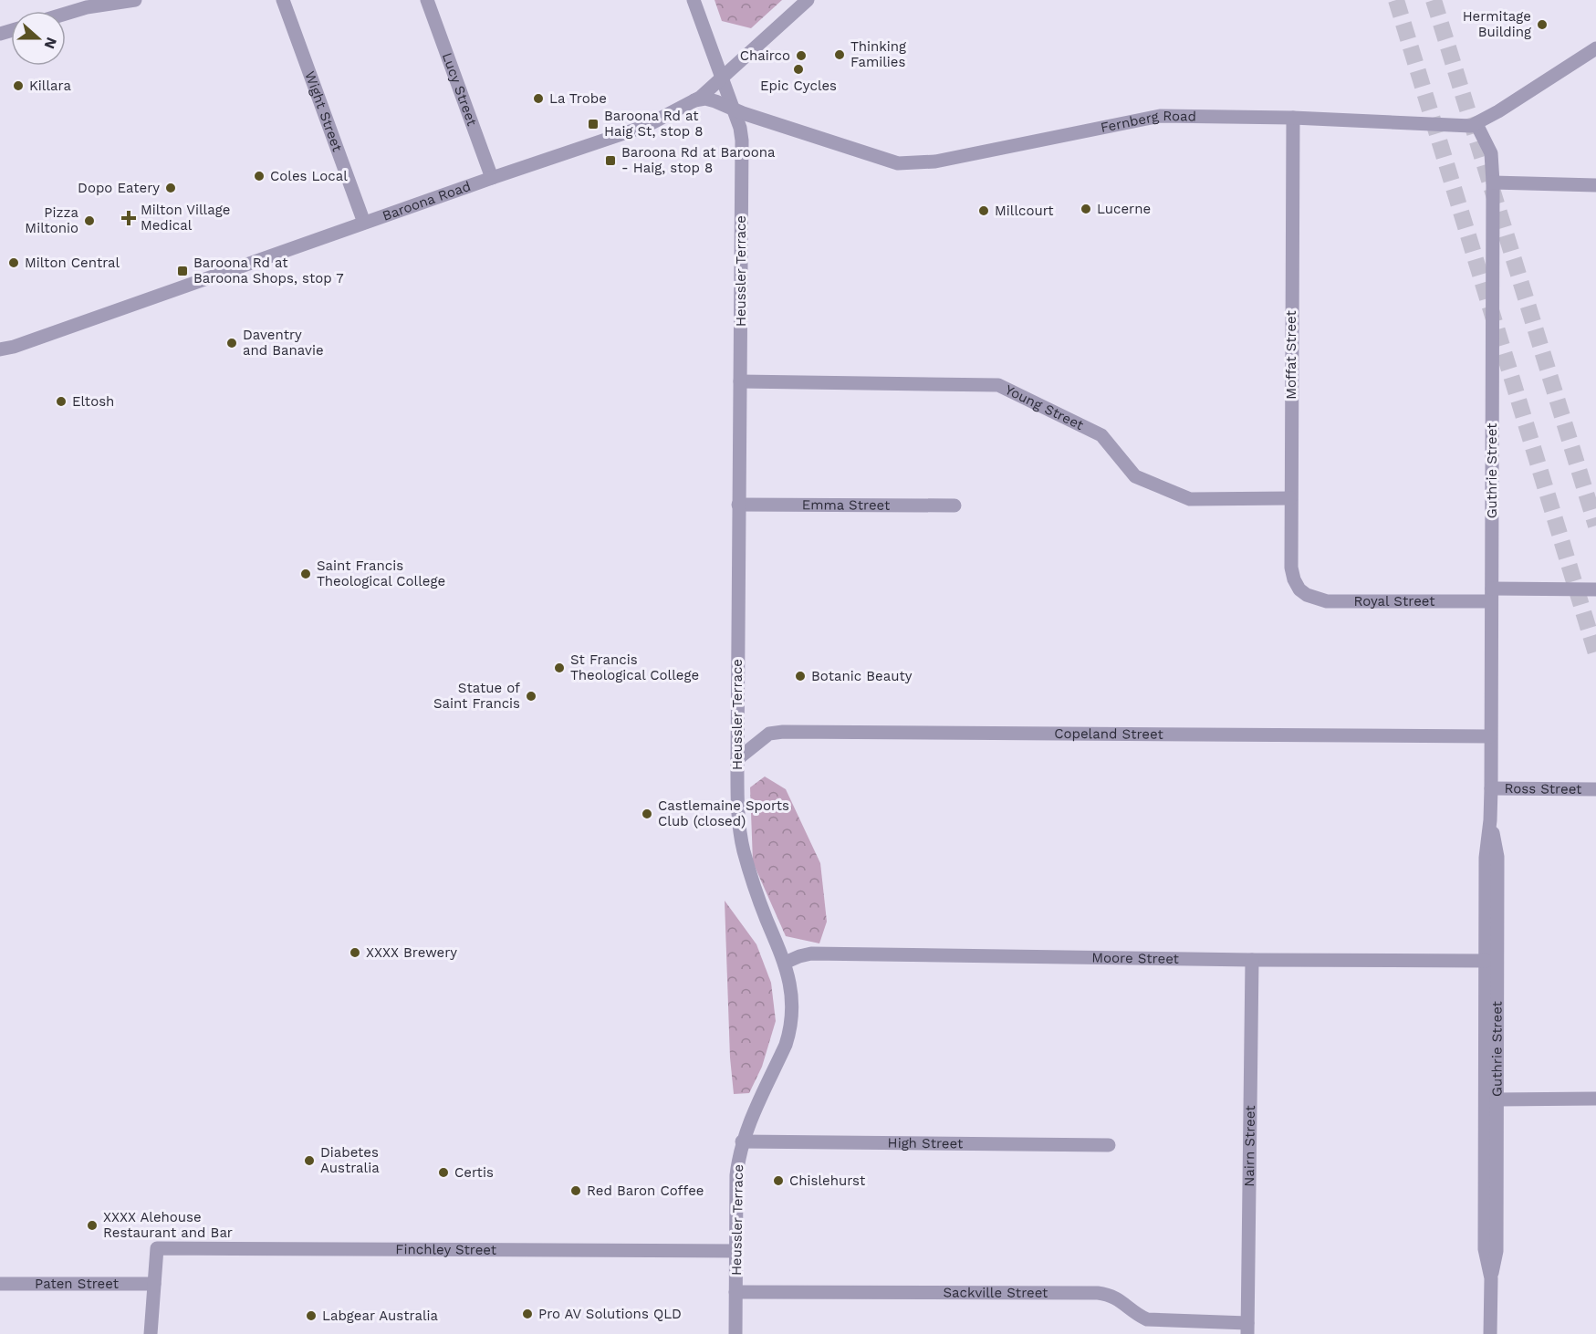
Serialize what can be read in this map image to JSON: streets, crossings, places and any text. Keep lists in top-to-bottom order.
{
  "streets": {
    "street": [
      "Lucy Street",
      "Wight Street",
      "Fernberg Road",
      "Baroona Road",
      "Heussler Terrace",
      "Moffat Street",
      "Young Street",
      "Guthrie Street",
      "Emma Street",
      "Royal Street",
      "Copeland Street",
      "Ross Street",
      "Moore Street",
      "High Street",
      "Nairn Street",
      "Finchley Street",
      "Paten Street",
      "Sackville Street"
    ]
  },
  "crossings": [
    ["Lucy Street", "Baroona Road"],
    ["Wight Street", "Baroona Road"],
    ["Fernberg Road", "Baroona Road"],
    ["Fernberg Road", "Heussler Terrace"],
    ["Fernberg Road", "Moffat Street"],
    ["Fernberg Road", "Guthrie Street"],
    ["Baroona Road", "Heussler Terrace"],
    ["Heussler Terrace", "Young Street"],
    ["Heussler Terrace", "Emma Street"],
    ["Heussler Terrace", "Copeland Street"],
    ["Heussler Terrace", "Moore Street"],
    ["Heussler Terrace", "High Street"],
    ["Heussler Terrace", "Finchley Street"],
    ["Heussler Terrace", "Sackville Street"],
    ["Moffat Street", "Young Street"],
    ["Moffat Street", "Royal Street"],
    ["Guthrie Street", "Royal Street"],
    ["Guthrie Street", "Copeland Street"],
    ["Guthrie Street", "Ross Street"],
    ["Guthrie Street", "Moore Street"],
    ["Moore Street", "Nairn Street"],
    ["Nairn Street", "Sackville Street"],
    ["Finchley Street", "Paten Street"]
  ],
  "places": {
    "other": [
      "Hermitage Building",
      "Thinking Families",
      "Chairco",
      "Epic Cycles",
      "Killara",
      "La Trobe",
      "Coles Local",
      "Dopo Eatery",
      "Lucerne",
      "Millcourt",
      "Pizza Miltonio",
      "Milton Central",
      "Daventry and Banavie",
      "Eltosh",
      "Saint Francis Theological College",
      "St Francis Theological College",
      "Botanic Beauty",
      "Statue of Saint Francis",
      "Castlemaine Sports Club (closed)",
      "XXXX Brewery",
      "Diabetes Australia",
      "Certis",
      "Chislehurst",
      "Red Baron Coffee",
      "XXXX Alehouse Restaurant and Bar",
      "Pro AV Solutions QLD",
      "Labgear Australia"
    ],
    "transit": ["Baroona Rd at Haig St, stop 8", "Baroona Rd at Baroona - Haig, stop 8", "Baroona Rd at Baroona Shops, stop 7"],
    "health": ["Milton Village Medical"]
  },
  "north": "right"
}
